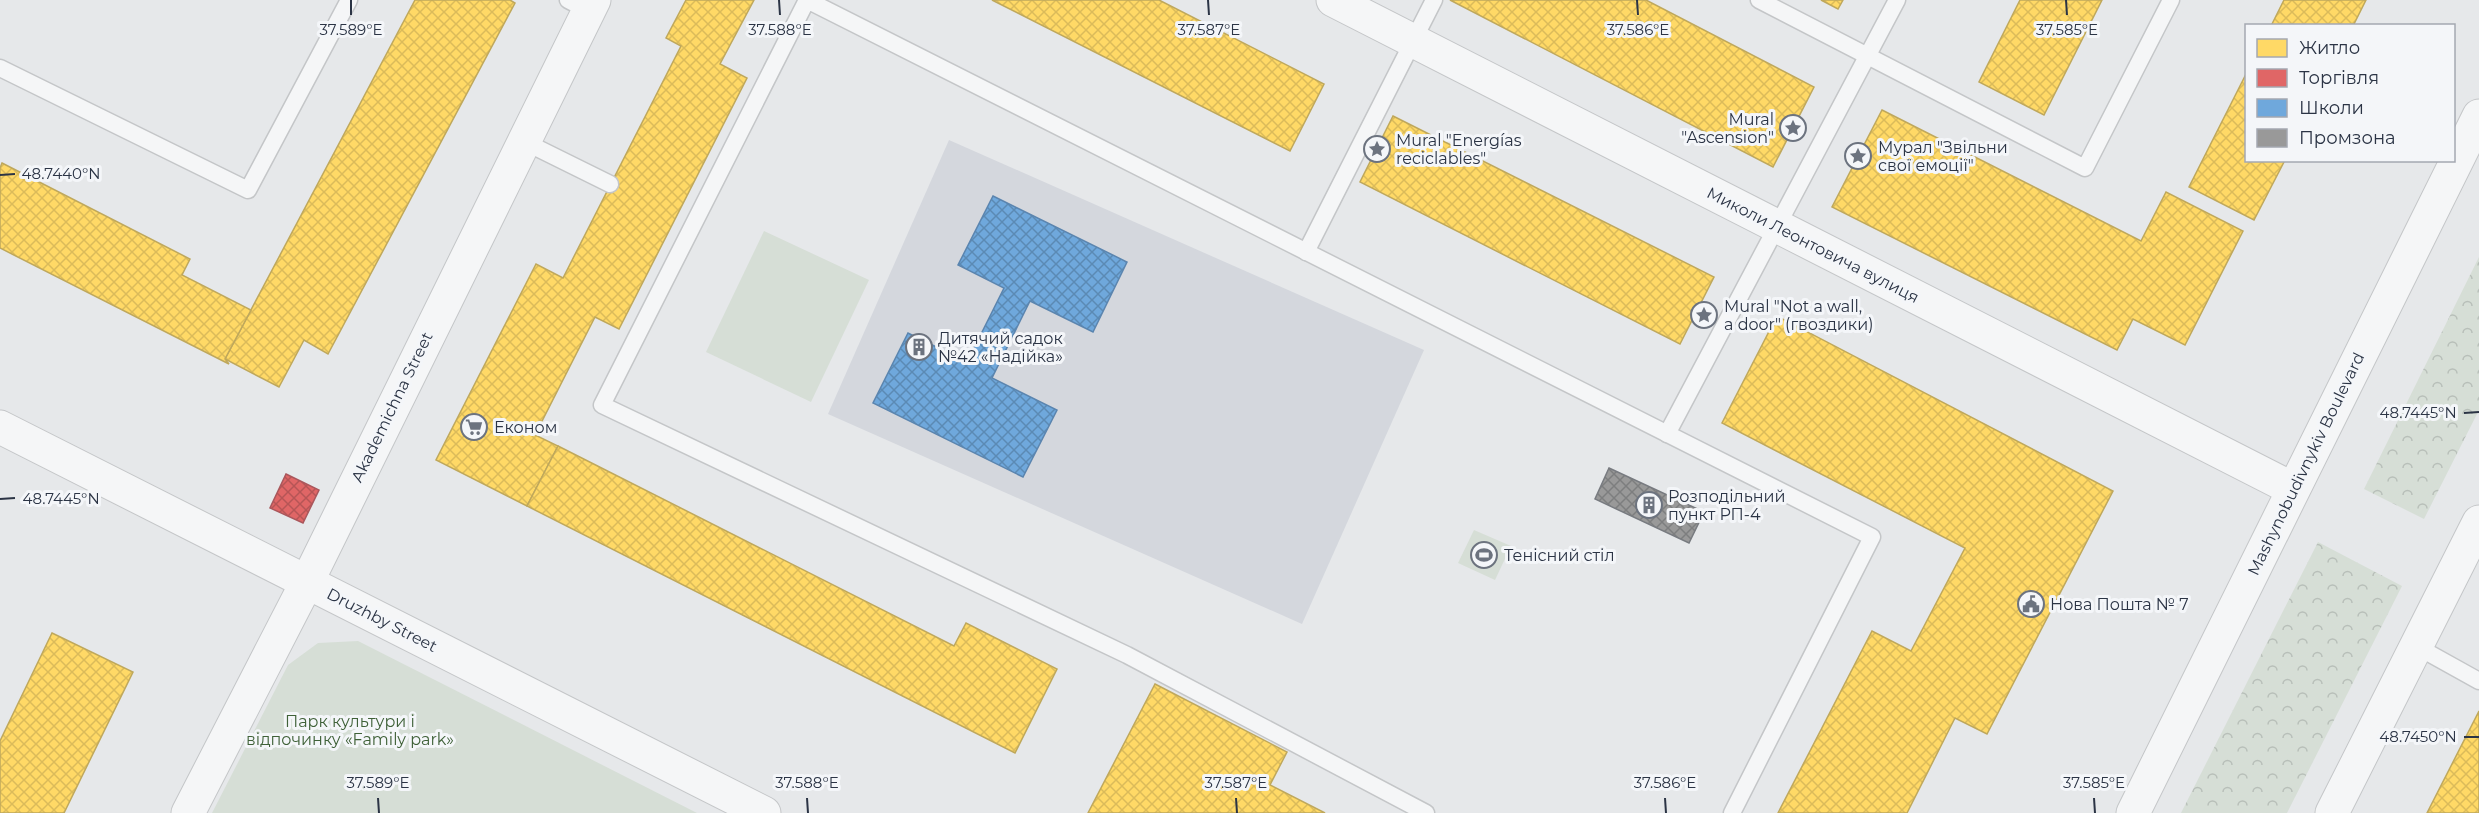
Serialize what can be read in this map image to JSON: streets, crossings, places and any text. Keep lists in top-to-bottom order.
{
  "streets": {
    "street": [
      "Миколи Леонтовича вулиця",
      "Akademichna Street",
      "Mashynobudivnykiv Boulevard",
      "Druzhby Street"
    ]
  },
  "crossings": [
    ["Миколи Леонтовича вулиця", "Mashynobudivnykiv Boulevard"],
    ["Akademichna Street", "Druzhby Street"]
  ],
  "parks": ["Парк культури і відпочинку «Family park»"],
  "places": {
    "place": [
      "Mural \"Ascension\"",
      "Mural \"Energías reciclables\"",
      "Мурал \"Звільни свої емоції\"",
      "Mural \"Not a wall, a door\" (гвоздики)"
    ],
    "building": ["Дитячий садок №42 «Надійка»", "Розподільний пункт РП-4"],
    "supermarket": ["Економ"],
    "sports": ["Тенісний стіл"],
    "public building": ["Нова Пошта № 7"]
  },
  "legend": [
    "Житло",
    "Торгівля",
    "Школи",
    "Промзона"
  ],
  "coordinates": [
    "37.589°E",
    "37.588°E",
    "37.587°E",
    "37.586°E",
    "37.585°E",
    "48.7440°N",
    "48.7445°N",
    "48.7450°N"
  ]
}
